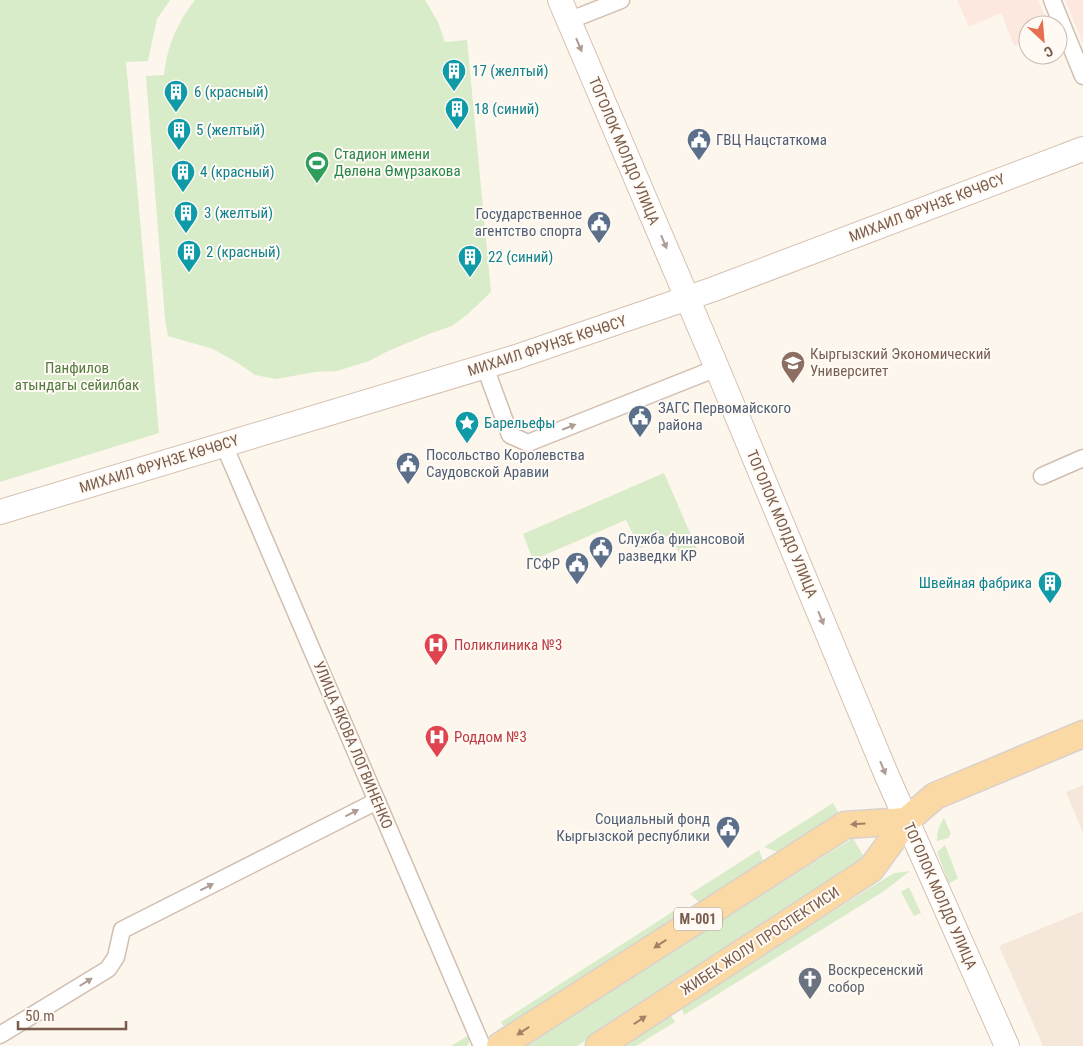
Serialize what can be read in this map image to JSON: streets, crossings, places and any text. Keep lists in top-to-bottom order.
{
  "streets": {
    "main road": [
      "ТОГОЛОК МОЛДО УЛИЦА",
      "МИХАИЛ ФРУНЗЕ КӨЧӨСҮ",
      "М-001",
      "ЖИБЕК ЖОЛУ ПРОСПЕКТИСИ"
    ],
    "street": ["УЛИЦА ЯКОВА ЛОГВИНЕНКО"]
  },
  "crossings": [
    ["ТОГОЛОК МОЛДО УЛИЦА", "МИХАИЛ ФРУНЗЕ КӨЧӨСҮ"],
    ["ТОГОЛОК МОЛДО УЛИЦА", "М-001"],
    ["ТОГОЛОК МОЛДО УЛИЦА", "ЖИБЕК ЖОЛУ ПРОСПЕКТИСИ"],
    ["МИХАИЛ ФРУНЗЕ КӨЧӨСҮ", "УЛИЦА ЯКОВА ЛОГВИНЕНКО"],
    ["М-001", "ЖИБЕК ЖОЛУ ПРОСПЕКТИСИ"]
  ],
  "one_way": ["ТОГОЛОК МОЛДО УЛИЦА"],
  "parks": ["Панфилов атындагы сейилбак"],
  "places": {
    "building": [
      "17 (желтый)",
      "6 (красный)",
      "18 (синий)",
      "5 (желтый)",
      "4 (красный)",
      "3 (желтый)",
      "2 (красный)",
      "22 (синий)",
      "Швейная фабрика"
    ],
    "public building": [
      "ГВЦ Нацстаткома",
      "Государственное агентство спорта",
      "ЗАГС Первомайского района",
      "Посольство Королевства Саудовской Аравии",
      "Служба финансовой разведки КР",
      "ГСФР",
      "Социальный фонд Кыргызской республики"
    ],
    "sports": ["Стадион имени Дөлөна Өмүрзакова"],
    "school or university": ["Кыргызский Экономический Университет"],
    "place": ["Барельефы"],
    "hospital": ["Поликлиника №3", "Роддом №3"],
    "church": ["Воскресенский собор"]
  },
  "scale_bar": "50 m",
  "north": "bottom right"
}
